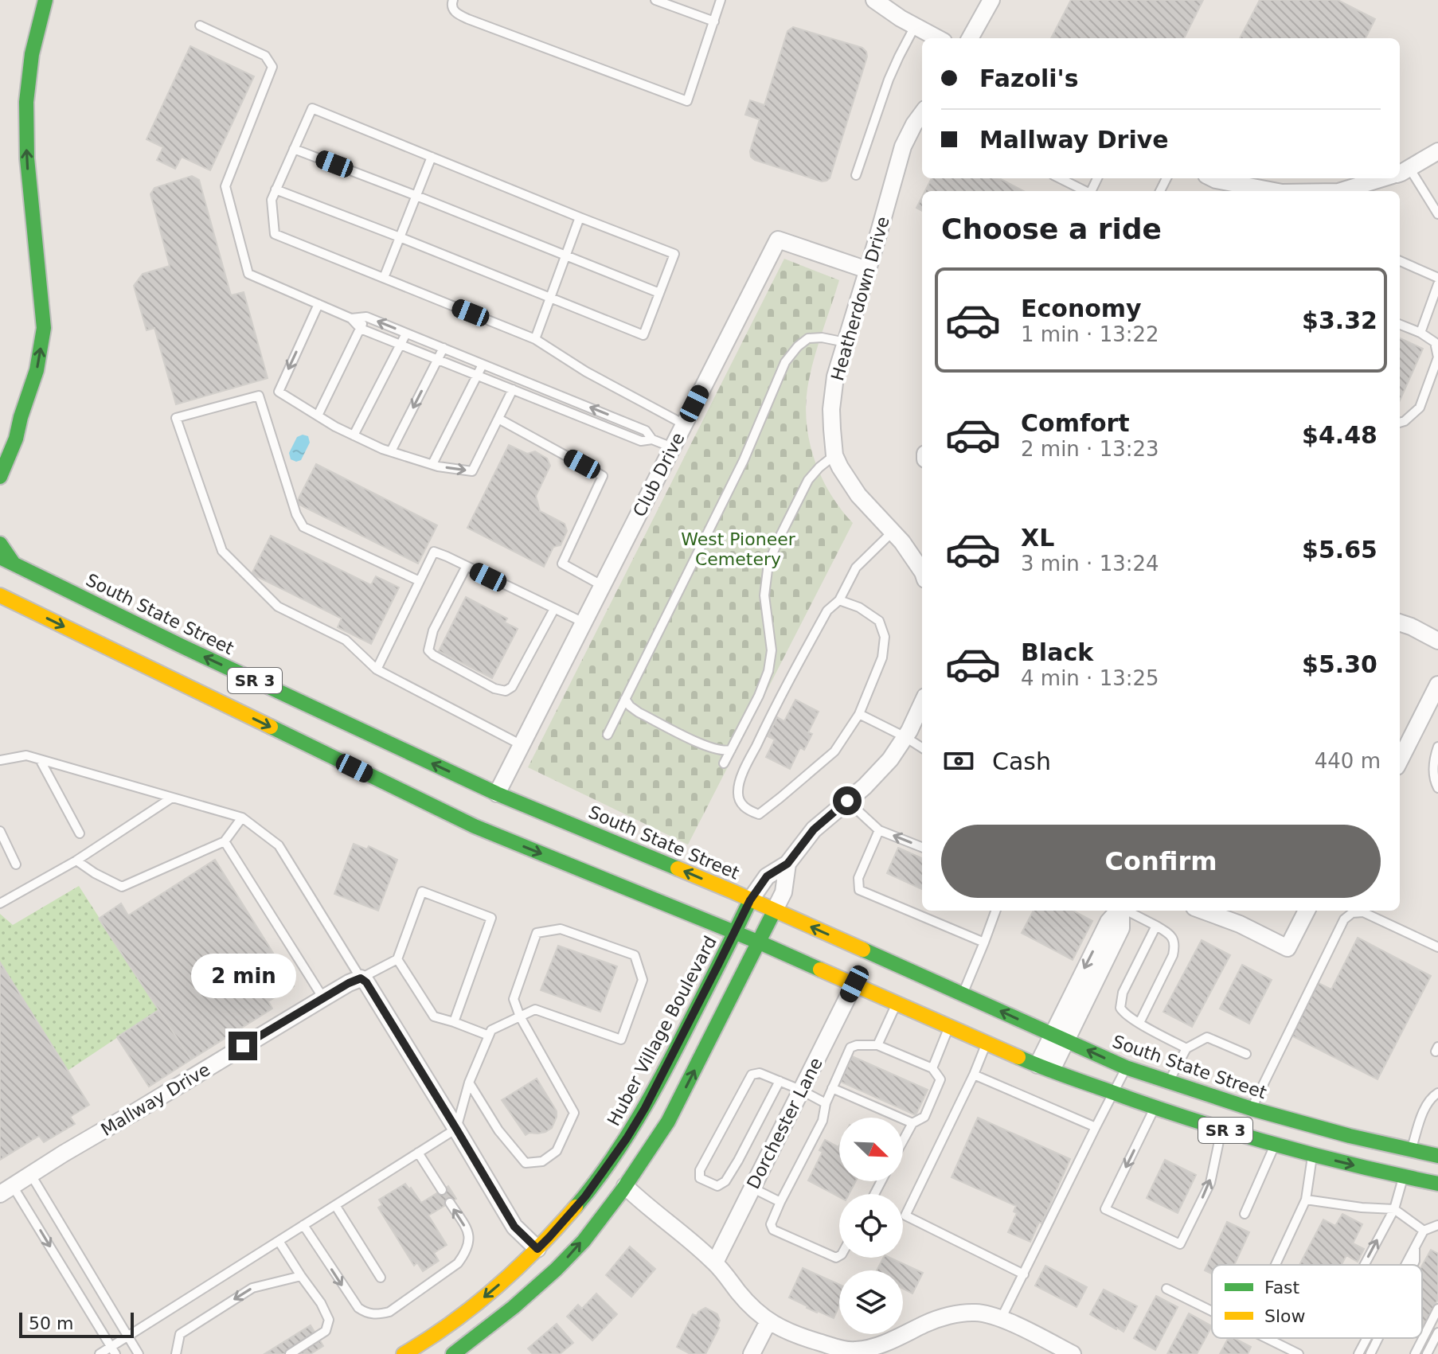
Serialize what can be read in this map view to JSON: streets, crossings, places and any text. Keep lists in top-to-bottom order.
{
  "streets": {
    "main road": ["South State Street", "SR 3", "Huber Village Boulevard"],
    "street": [
      "Heatherdown Drive",
      "Club Drive",
      "Mallway Drive",
      "Dorchester Lane"
    ]
  },
  "crossings": [
    ["Heatherdown Drive", "Club Drive"],
    ["Club Drive", "South State Street"],
    ["South State Street", "Huber Village Boulevard"],
    ["South State Street", "Dorchester Lane"]
  ],
  "parks": ["West Pioneer Cemetery"],
  "legend": ["Fast", "Slow"],
  "scale_bar": "50 m",
  "north": "bottom right",
  "page": {
    "banner": ["Fazoli's", "Mallway Drive"],
    "heading": "Choose a ride",
    "list": [
      {
        "name": "Economy",
        "note": "1 min · 13:22",
        "value": "$3.32"
      },
      {
        "name": "Comfort",
        "note": "2 min · 13:23",
        "value": "$4.48"
      },
      {
        "name": "XL",
        "note": "3 min · 13:24",
        "value": "$5.65"
      },
      {
        "name": "Black",
        "note": "4 min · 13:25",
        "value": "$5.30"
      }
    ],
    "pay": ["Cash", "440 m"],
    "buttons": "Confirm",
    "bubble": "2 min",
    "scale": "50 m"
  }
}
